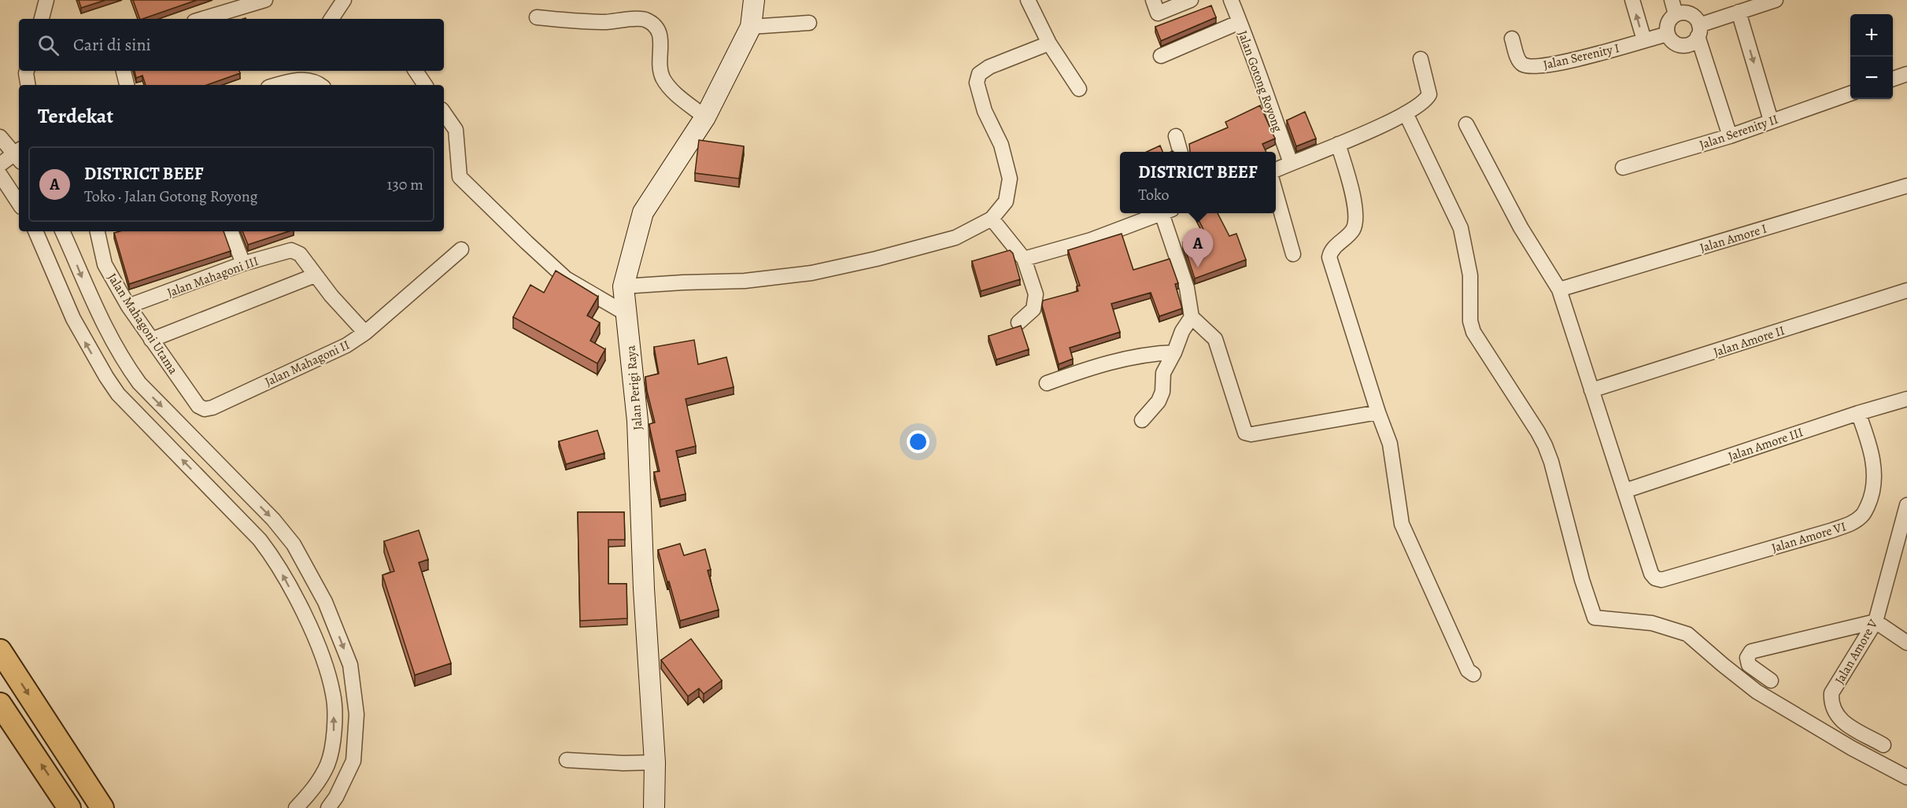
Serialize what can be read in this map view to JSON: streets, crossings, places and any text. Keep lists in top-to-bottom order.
{
  "streets": {
    "street": [
      "Jalan Serenity I",
      "Jalan Gotong Royong",
      "Jalan Serenity II",
      "Jalan Amore I",
      "Jalan Mahagoni III",
      "Jalan Mahagoni Utama",
      "Jalan Amore II",
      "Jalan Mahagoni II",
      "Jalan Perigi Raya",
      "Jalan Amore III",
      "Jalan Amore VI",
      "Jalan Amore V"
    ]
  },
  "crossings": [
    ["Jalan Mahagoni III", "Jalan Mahagoni Utama"],
    ["Jalan Mahagoni III", "Jalan Mahagoni II"],
    ["Jalan Mahagoni Utama", "Jalan Mahagoni II"],
    ["Jalan Amore III", "Jalan Amore VI"]
  ],
  "page": {
    "map_buttons": ["+", "−"],
    "search": "Cari di sini",
    "heading": "Terdekat",
    "list": [
      {
        "mark": "A",
        "name": "DISTRICT BEEF",
        "note": "Toko · Jalan Gotong Royong",
        "value": "130 m"
      }
    ],
    "popup": ["DISTRICT BEEF", "Toko"],
    "pins": "A"
  }
}
